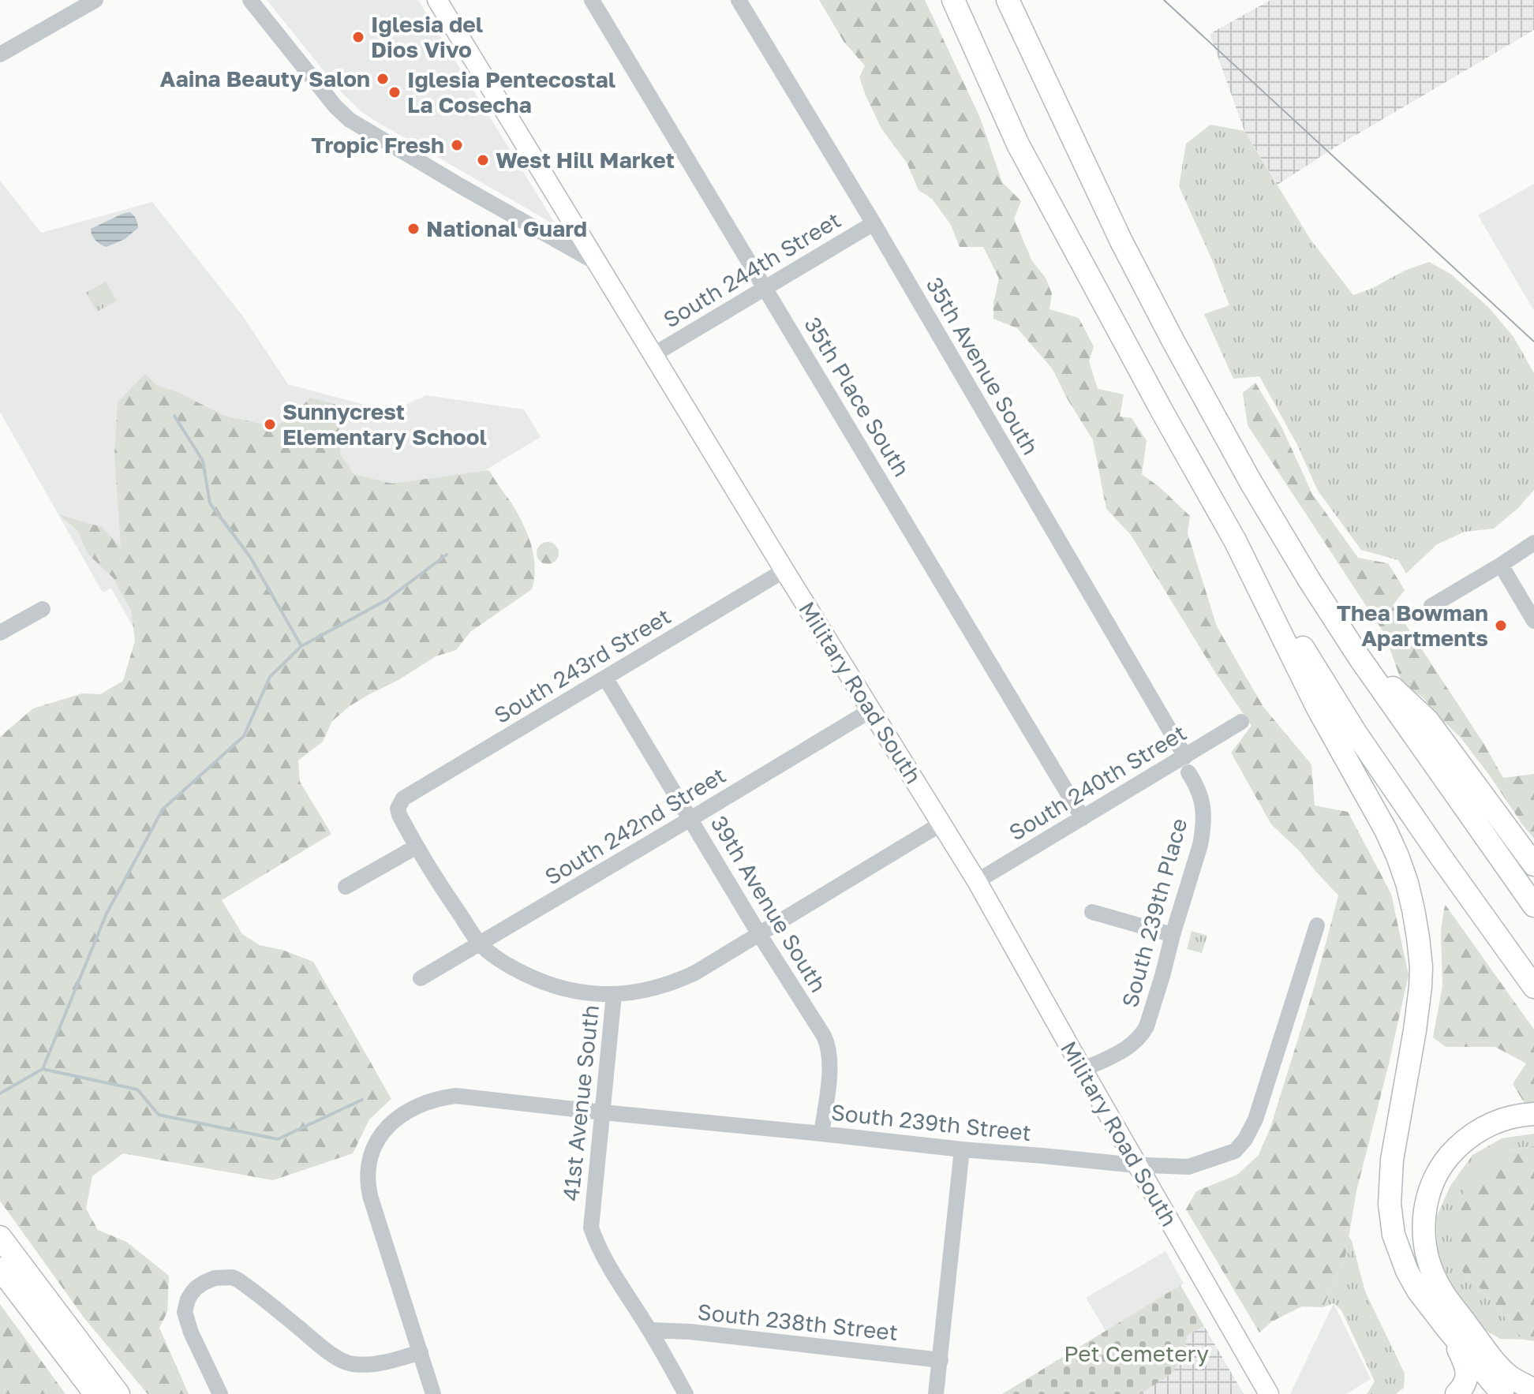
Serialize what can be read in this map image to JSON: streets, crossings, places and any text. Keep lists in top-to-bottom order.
{
  "streets": {
    "main road": ["Military Road South"],
    "street": [
      "South 244th Street",
      "35th Avenue South",
      "35th Place South",
      "South 243rd Street",
      "South 240th Street",
      "South 242nd Street",
      "39th Avenue South",
      "South 239th Place",
      "41st Avenue South",
      "South 239th Street",
      "South 238th Street"
    ]
  },
  "crossings": [
    ["South 244th Street", "35th Avenue South"],
    ["South 244th Street", "35th Place South"],
    ["South 244th Street", "Military Road South"],
    ["35th Avenue South", "South 240th Street"],
    ["35th Avenue South", "South 239th Place"],
    ["35th Place South", "South 240th Street"],
    ["South 243rd Street", "Military Road South"],
    ["South 243rd Street", "39th Avenue South"],
    ["South 243rd Street", "41st Avenue South"],
    ["Military Road South", "South 240th Street"],
    ["Military Road South", "South 242nd Street"],
    ["Military Road South", "South 239th Place"],
    ["Military Road South", "South 239th Street"],
    ["South 240th Street", "South 239th Place"],
    ["South 242nd Street", "39th Avenue South"],
    ["South 242nd Street", "41st Avenue South"],
    ["39th Avenue South", "South 239th Street"],
    ["41st Avenue South", "South 239th Street"],
    ["41st Avenue South", "South 238th Street"]
  ],
  "parks": ["Pet Cemetery"],
  "places": [
    "Iglesia del Dios Vivo",
    "Aaina Beauty Salon",
    "Iglesia Pentecostal La Cosecha",
    "Tropic Fresh",
    "West Hill Market",
    "National Guard",
    "Sunnycrest Elementary School",
    "Thea Bowman Apartments"
  ]
}
